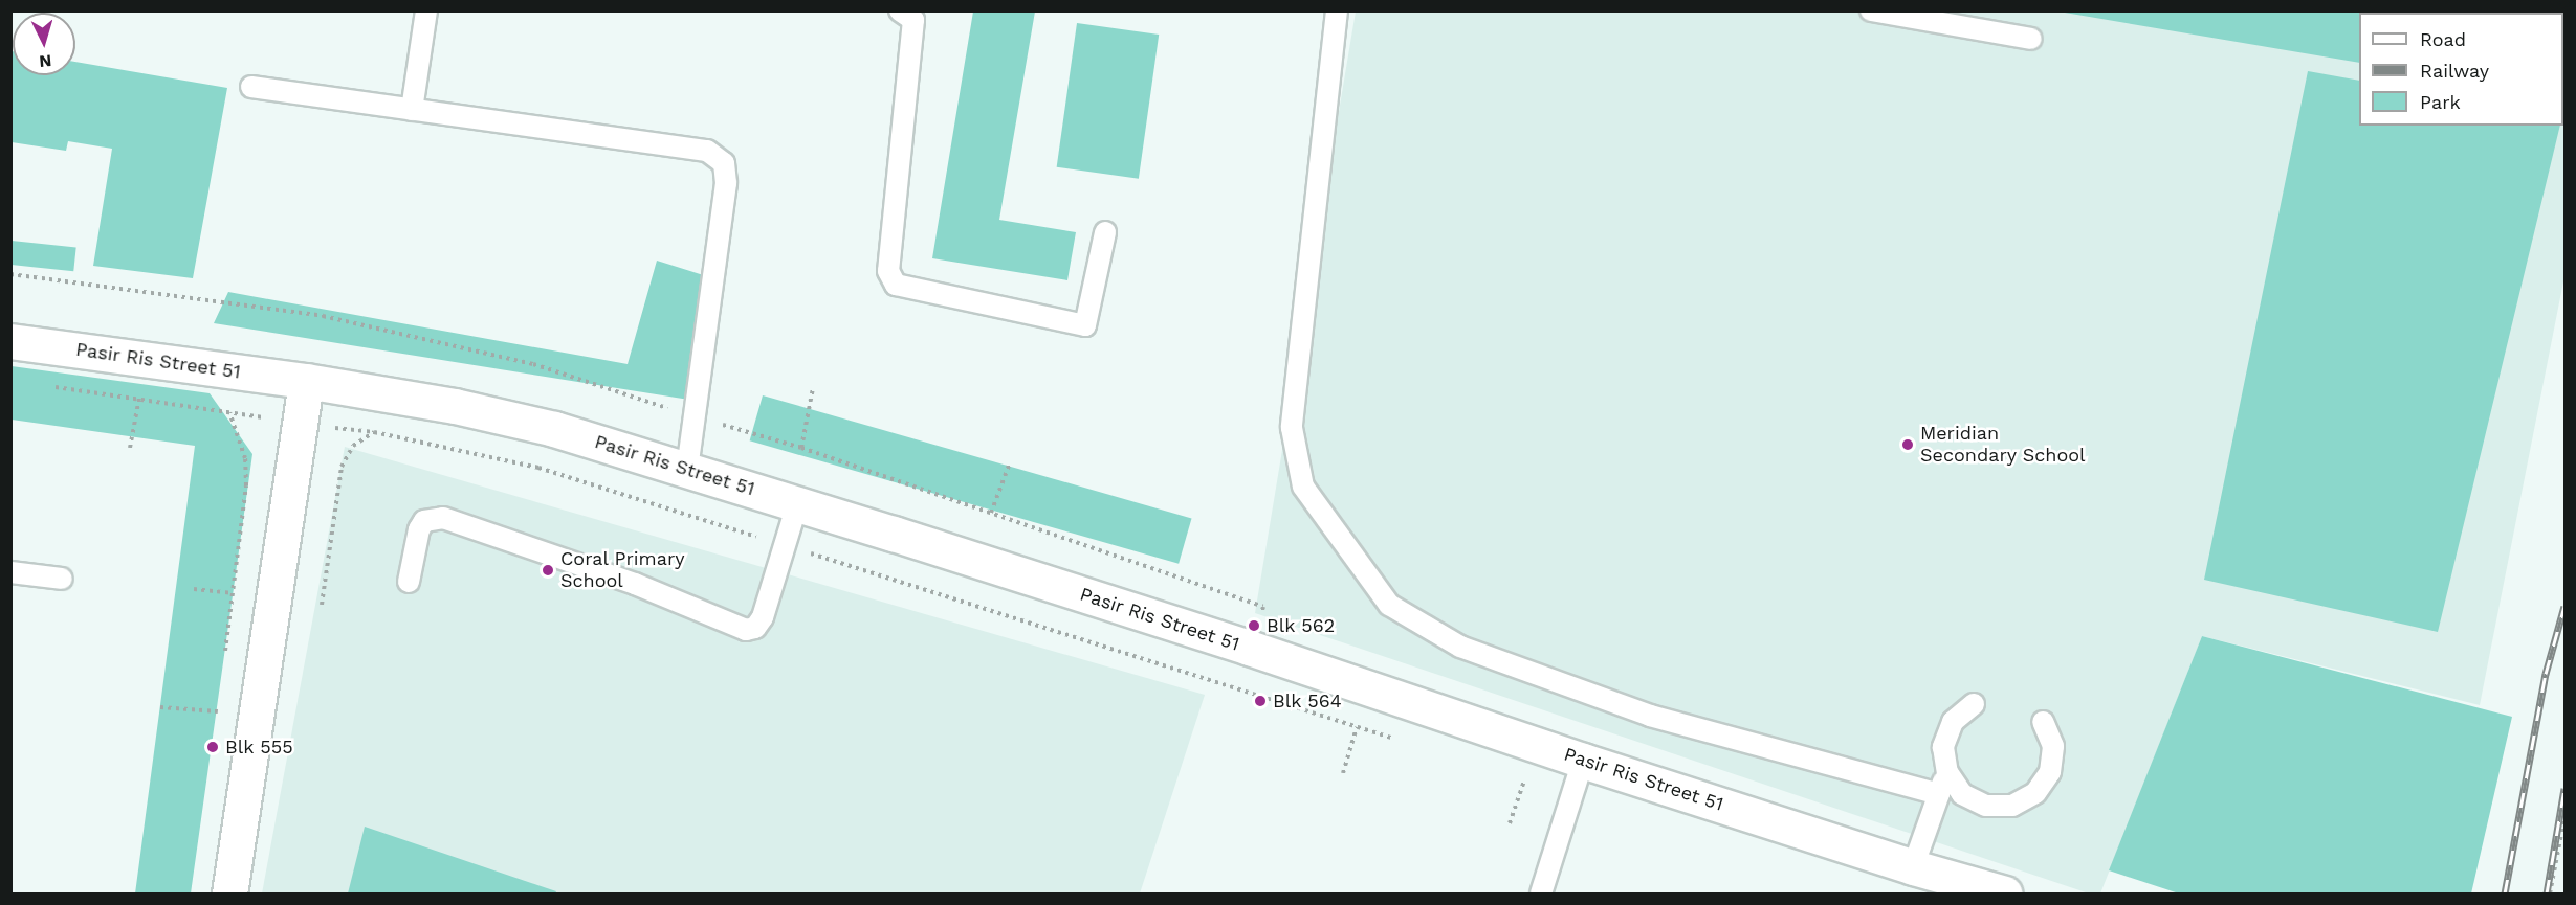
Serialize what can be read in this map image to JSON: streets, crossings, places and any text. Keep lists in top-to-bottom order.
{
  "streets": {
    "street": ["Pasir Ris Street 51"]
  },
  "places": [
    "Meridian Secondary School",
    "Coral Primary School",
    "Blk 562",
    "Blk 564",
    "Blk 555"
  ],
  "legend": ["Road", "Railway", "Park"],
  "north": "bottom"
}
